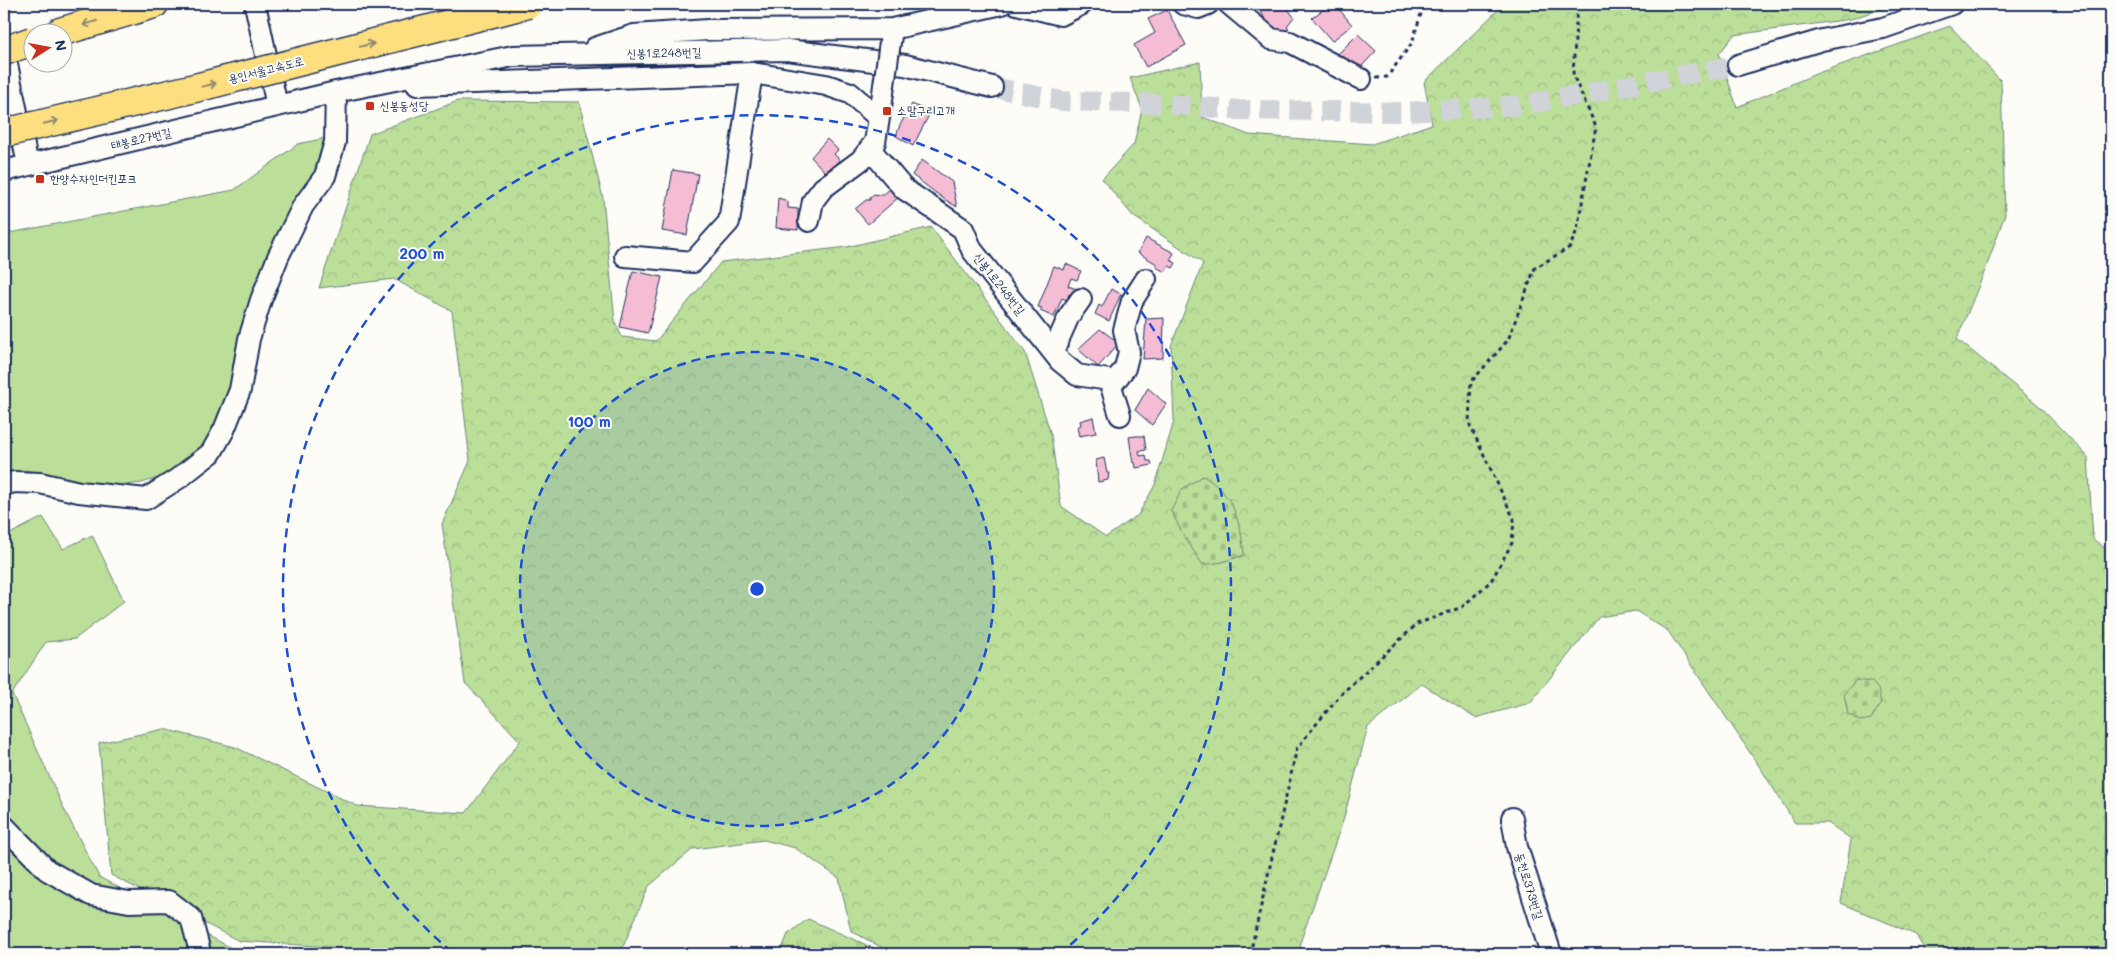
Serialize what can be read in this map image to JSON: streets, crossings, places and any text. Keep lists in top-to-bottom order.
{
  "streets": {
    "highway": ["용인서울고속도로"],
    "street": ["신봉1로248번길", "태봉로27번길", "동천로373번길"]
  },
  "crossings": [
    ["신봉1로248번길", "태봉로27번길"]
  ],
  "one_way": ["용인서울고속도로"],
  "places": {
    "transit": ["신봉동성당", "소말구리고개", "한양수자인더킨포크"]
  },
  "north": "right",
  "rings": ["200 m", "100 m"]
}
